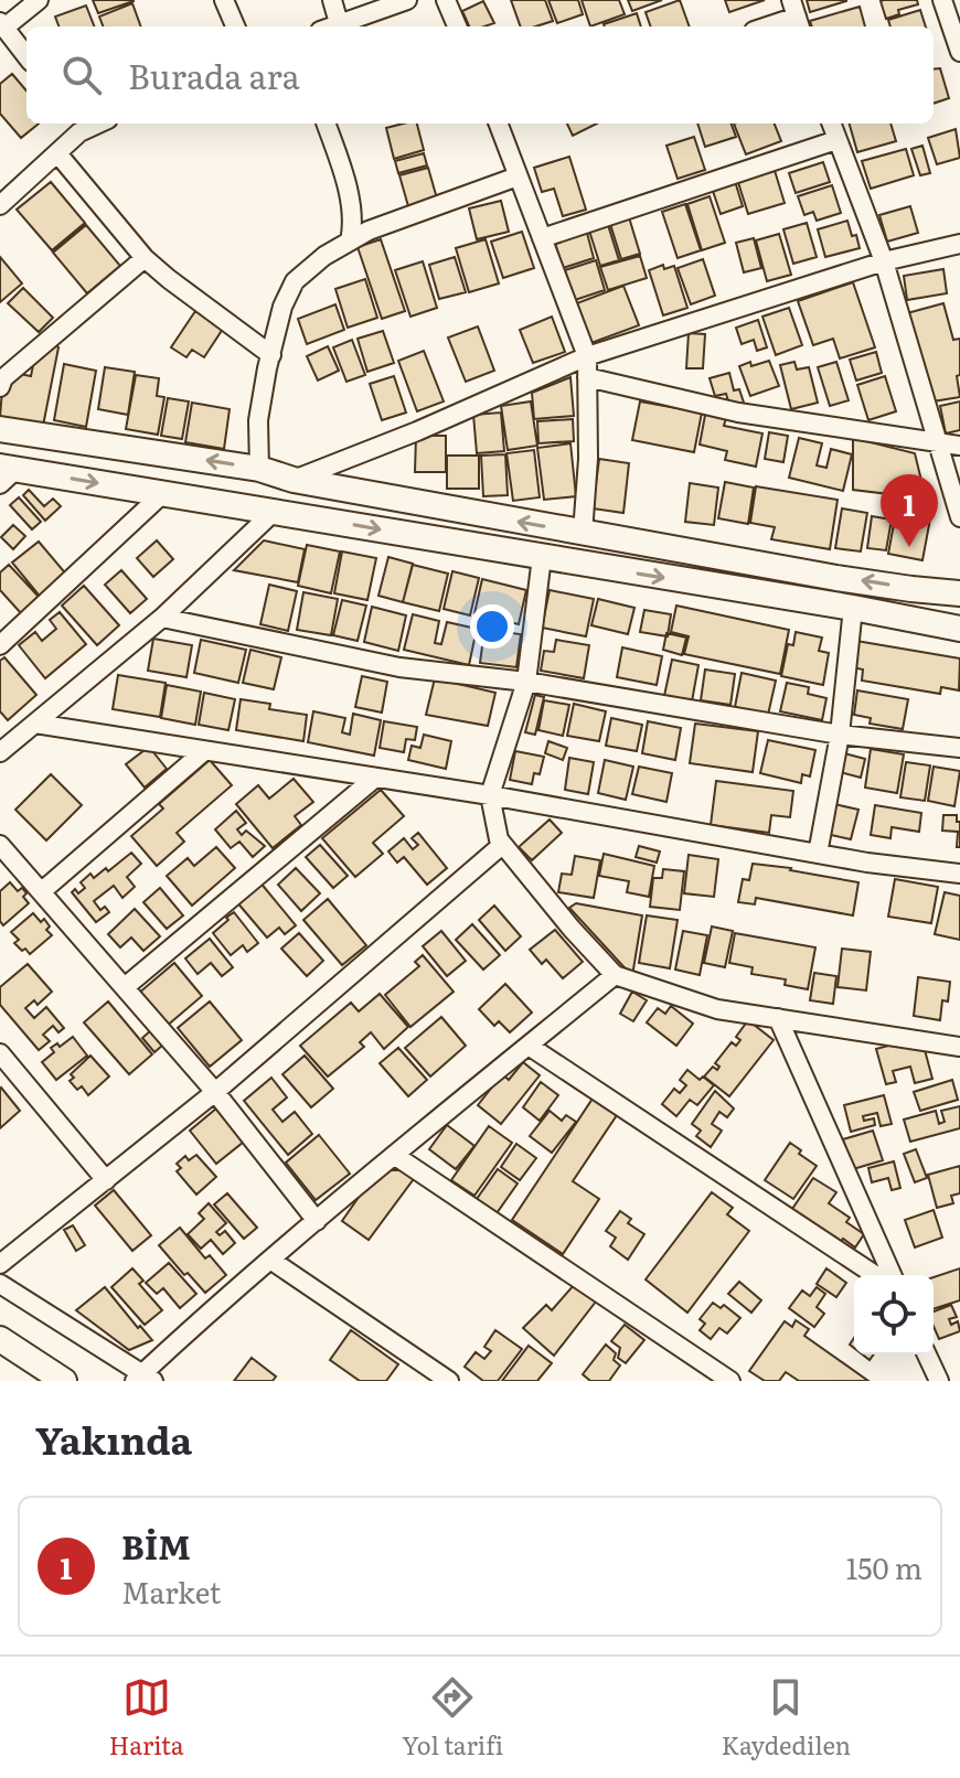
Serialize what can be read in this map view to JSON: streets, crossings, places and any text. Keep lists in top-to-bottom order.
{
  "page": {
    "search": "Burada ara",
    "pins": "1",
    "heading": "Yakında",
    "list": [
      {
        "mark": "1",
        "name": "BİM",
        "note": "Market",
        "value": "150 m"
      }
    ],
    "nav": ["Harita", "Yol tarifi", "Kaydedilen"]
  }
}
